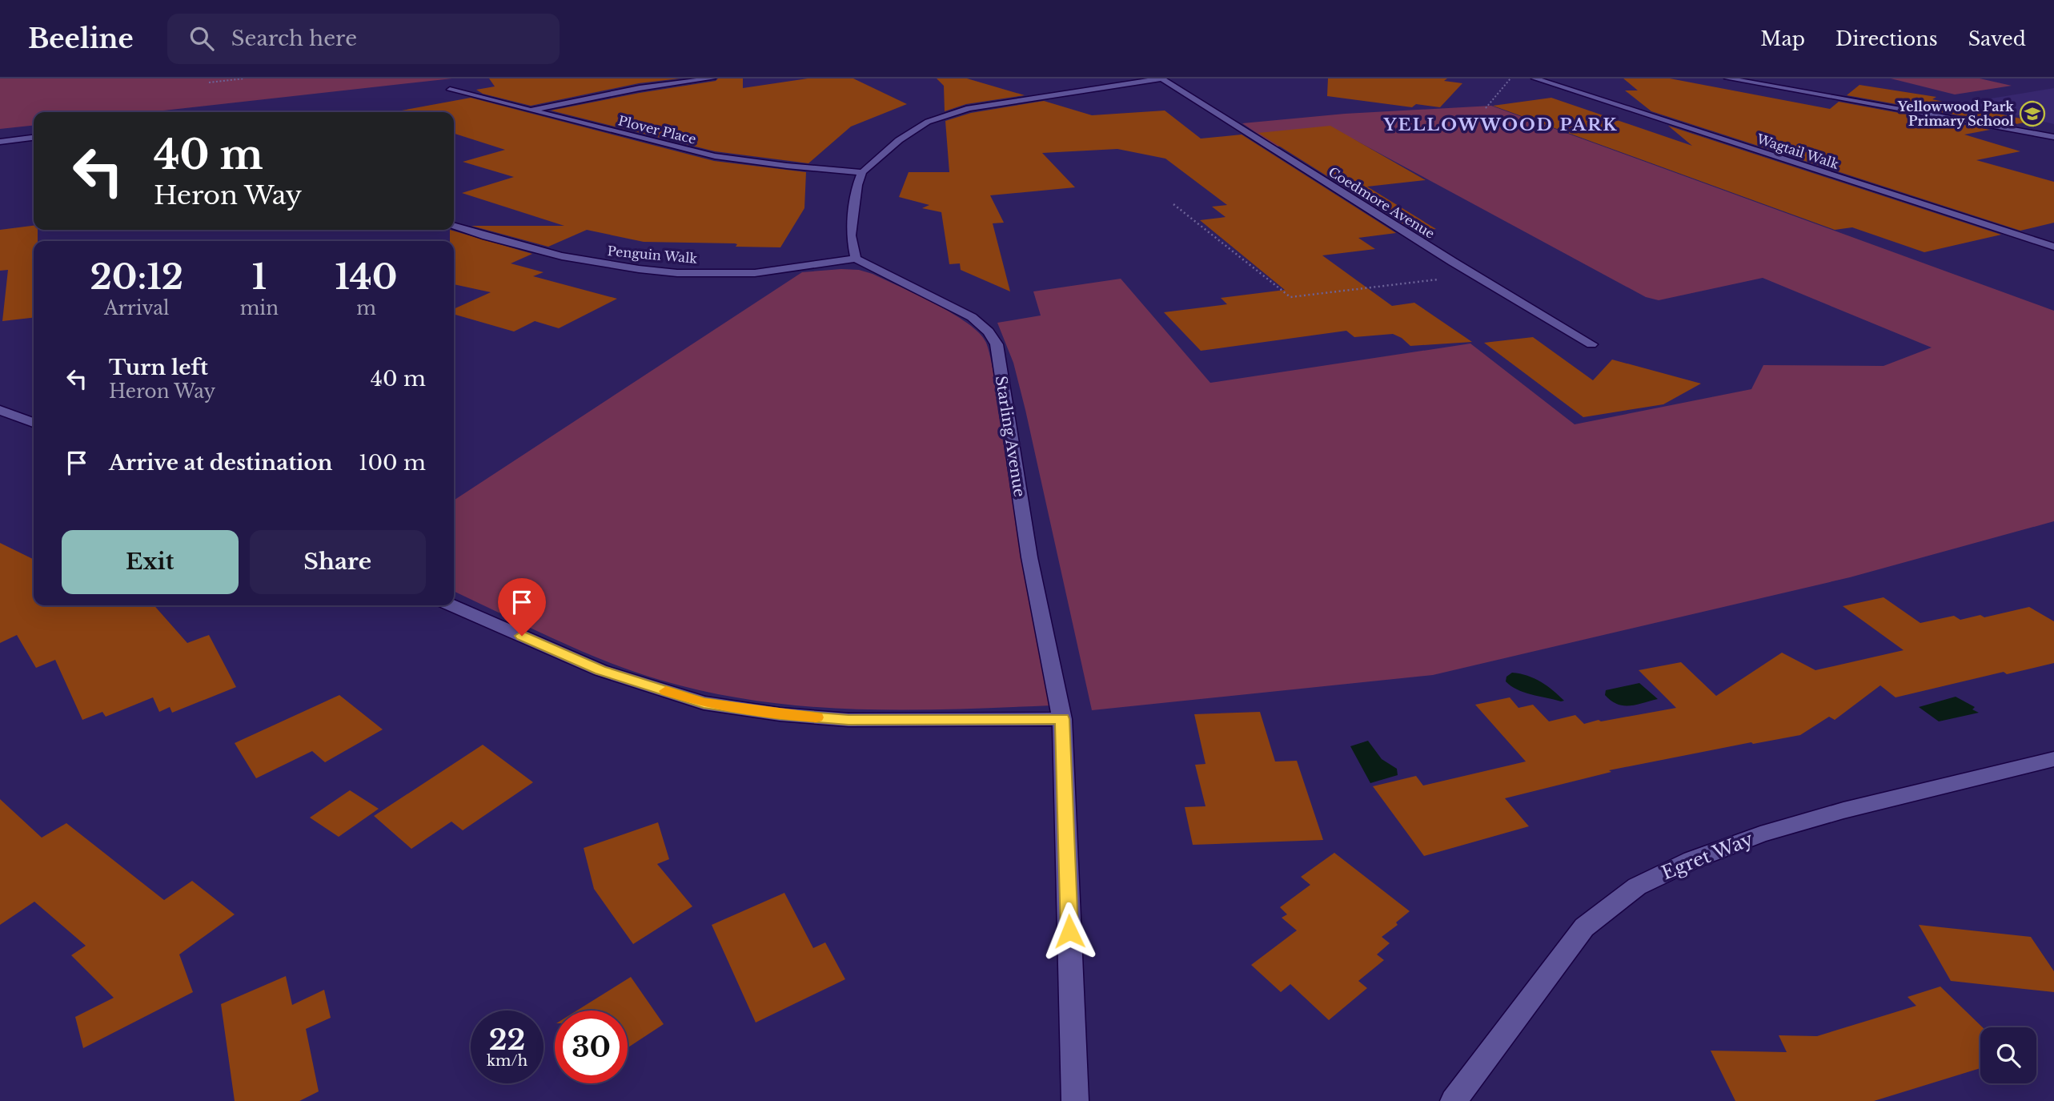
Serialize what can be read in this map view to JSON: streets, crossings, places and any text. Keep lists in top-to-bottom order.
{
  "streets": {
    "street": [
      "Plover Place",
      "Wagtail Walk",
      "Coedmore Avenue",
      "Penguin Walk",
      "Starling Avenue",
      "Egret Way"
    ]
  },
  "crossings": [
    ["Penguin Walk", "Starling Avenue"]
  ],
  "districts": ["YELLOWWOOD PARK"],
  "places": {
    "school or university": ["Yellowwood Park Primary School"]
  },
  "page": {
    "header": "Beeline",
    "search": "Search here",
    "nav": ["Map", "Directions", "Saved"],
    "turn": ["40 m", "Heron Way"],
    "eta": [
      "20:12",
      "Arrival",
      "1",
      "min",
      "140",
      "m"
    ],
    "list": [
      {
        "name": "Turn left",
        "note": "Heron Way",
        "value": "40 m"
      },
      {
        "name": "Arrive at destination",
        "value": "100 m"
      }
    ],
    "buttons": ["Exit", "Share"],
    "speed": "22 km/h",
    "limit": "30"
  }
}
